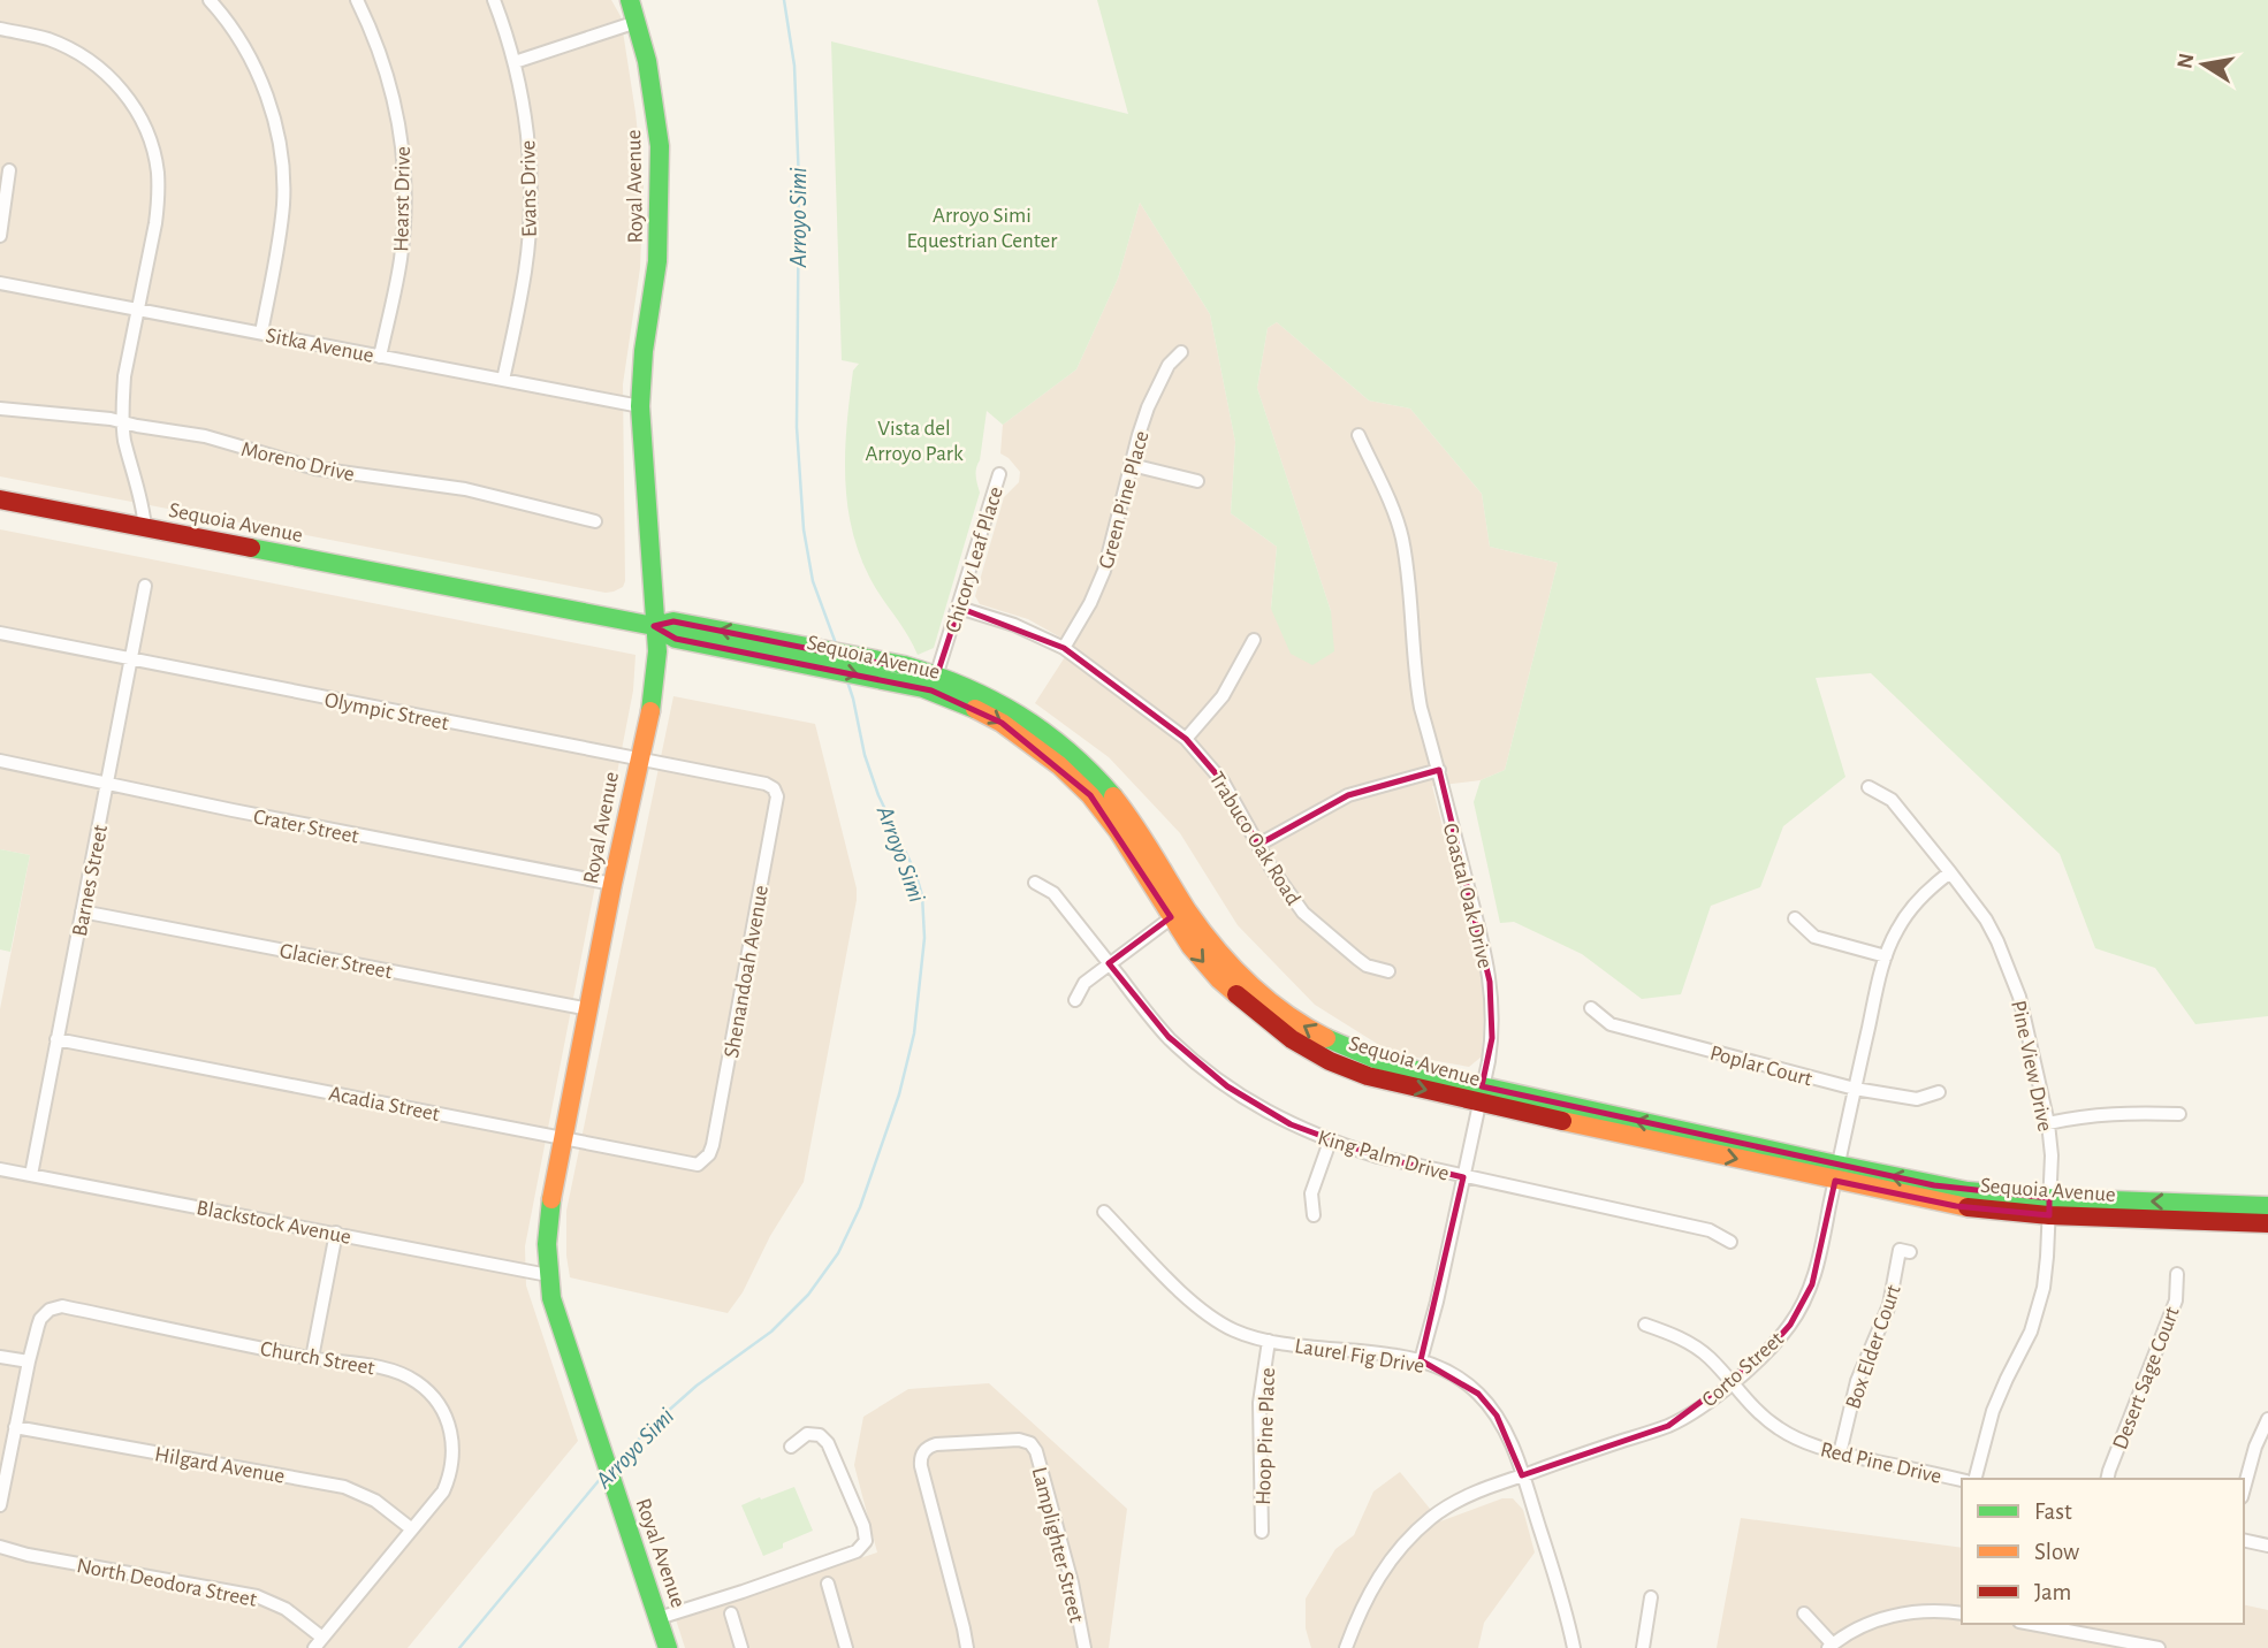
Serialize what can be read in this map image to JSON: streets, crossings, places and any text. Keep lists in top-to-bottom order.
{
  "streets": {
    "main road": ["Royal Avenue", "Sequoia Avenue"],
    "street": [
      "Evans Drive",
      "Hearst Drive",
      "Sitka Avenue",
      "Moreno Drive",
      "Green Pine Place",
      "Chicory Leaf Place",
      "Olympic Street",
      "Crater Street",
      "Trabuco Oak Road",
      "Barnes Street",
      "Coastal Oak Drive",
      "Glacier Street",
      "Shenandoah Avenue",
      "Poplar Court",
      "Pine View Drive",
      "Acadia Street",
      "King Palm Drive",
      "Blackstock Avenue",
      "Box Elder Court",
      "Laurel Fig Drive",
      "Church Street",
      "Corto Street",
      "Desert Sage Court",
      "Hoop Pine Place",
      "Red Pine Drive",
      "Hilgard Avenue",
      "Lamplighter Street",
      "North Deodora Street"
    ]
  },
  "crossings": [
    ["Royal Avenue", "Sitka Avenue"],
    ["Royal Avenue", "Sequoia Avenue"],
    ["Royal Avenue", "Olympic Street"],
    ["Royal Avenue", "Crater Street"],
    ["Royal Avenue", "Glacier Street"],
    ["Royal Avenue", "Acadia Street"],
    ["Royal Avenue", "Blackstock Avenue"],
    ["Evans Drive", "Sitka Avenue"],
    ["Hearst Drive", "Sitka Avenue"],
    ["Green Pine Place", "Trabuco Oak Road"],
    ["Sequoia Avenue", "Chicory Leaf Place"],
    ["Sequoia Avenue", "Coastal Oak Drive"],
    ["Sequoia Avenue", "Pine View Drive"],
    ["Sequoia Avenue", "Corto Street"],
    ["Chicory Leaf Place", "Trabuco Oak Road"],
    ["Olympic Street", "Barnes Street"],
    ["Olympic Street", "Shenandoah Avenue"],
    ["Crater Street", "Barnes Street"],
    ["Barnes Street", "Glacier Street"],
    ["Barnes Street", "Acadia Street"],
    ["Barnes Street", "Blackstock Avenue"],
    ["Coastal Oak Drive", "King Palm Drive"],
    ["Coastal Oak Drive", "Laurel Fig Drive"],
    ["Shenandoah Avenue", "Acadia Street"],
    ["Poplar Court", "Corto Street"],
    ["Pine View Drive", "Corto Street"],
    ["Box Elder Court", "Red Pine Drive"],
    ["Laurel Fig Drive", "Corto Street"],
    ["Laurel Fig Drive", "Hoop Pine Place"],
    ["Church Street", "Hilgard Avenue"],
    ["Church Street", "North Deodora Street"],
    ["Corto Street", "Red Pine Drive"]
  ],
  "water": ["Arroyo Simi"],
  "parks": ["Arroyo Simi Equestrian Center", "Vista del Arroyo Park"],
  "legend": ["Fast", "Slow", "Jam"],
  "north": "left"
}
